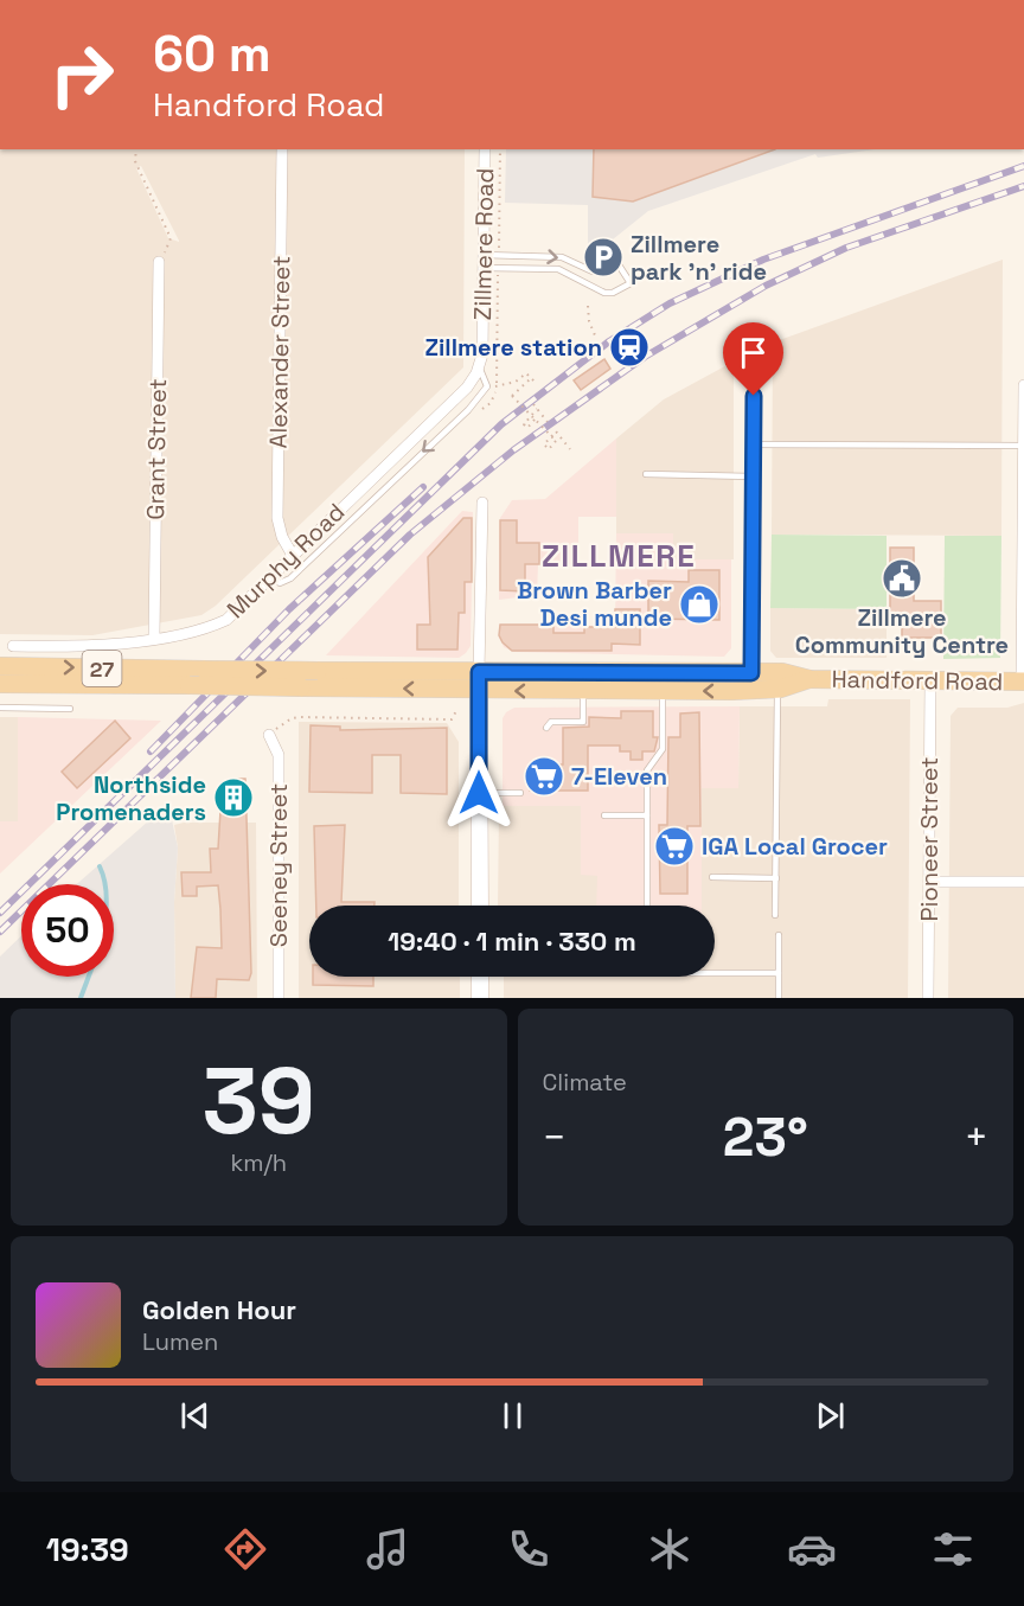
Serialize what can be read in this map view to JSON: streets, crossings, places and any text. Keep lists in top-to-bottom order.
{
  "streets": {
    "main road": ["27", "Handford Road"],
    "street": [
      "Zillmere Road",
      "Alexander Street",
      "Grant Street",
      "Murphy Road",
      "Pioneer Street",
      "Seeney Street"
    ]
  },
  "crossings": [
    ["Zillmere Road", "Murphy Road"],
    ["Alexander Street", "Murphy Road"],
    ["Grant Street", "Murphy Road"],
    ["Handford Road", "Pioneer Street"]
  ],
  "districts": ["ZILLMERE"],
  "places": {
    "parking": ["Zillmere park 'n' ride"],
    "station": ["Zillmere station"],
    "public building": ["Zillmere Community Centre"],
    "shop": ["Brown Barber Desi munde"],
    "supermarket": ["7-Eleven", "IGA Local Grocer"],
    "building": ["Northside Promenaders"]
  },
  "page": {
    "turn": ["60 m", "Handford Road"],
    "limit": "50",
    "trip": "19:40 · 1 min · 330 m",
    "tile": [
      ["39", "km/h"],
      "Climate"
    ],
    "heat": ["−", "23°", "+"],
    "song": ["Golden Hour", "Lumen"],
    "tabs": "19:39"
  }
}
